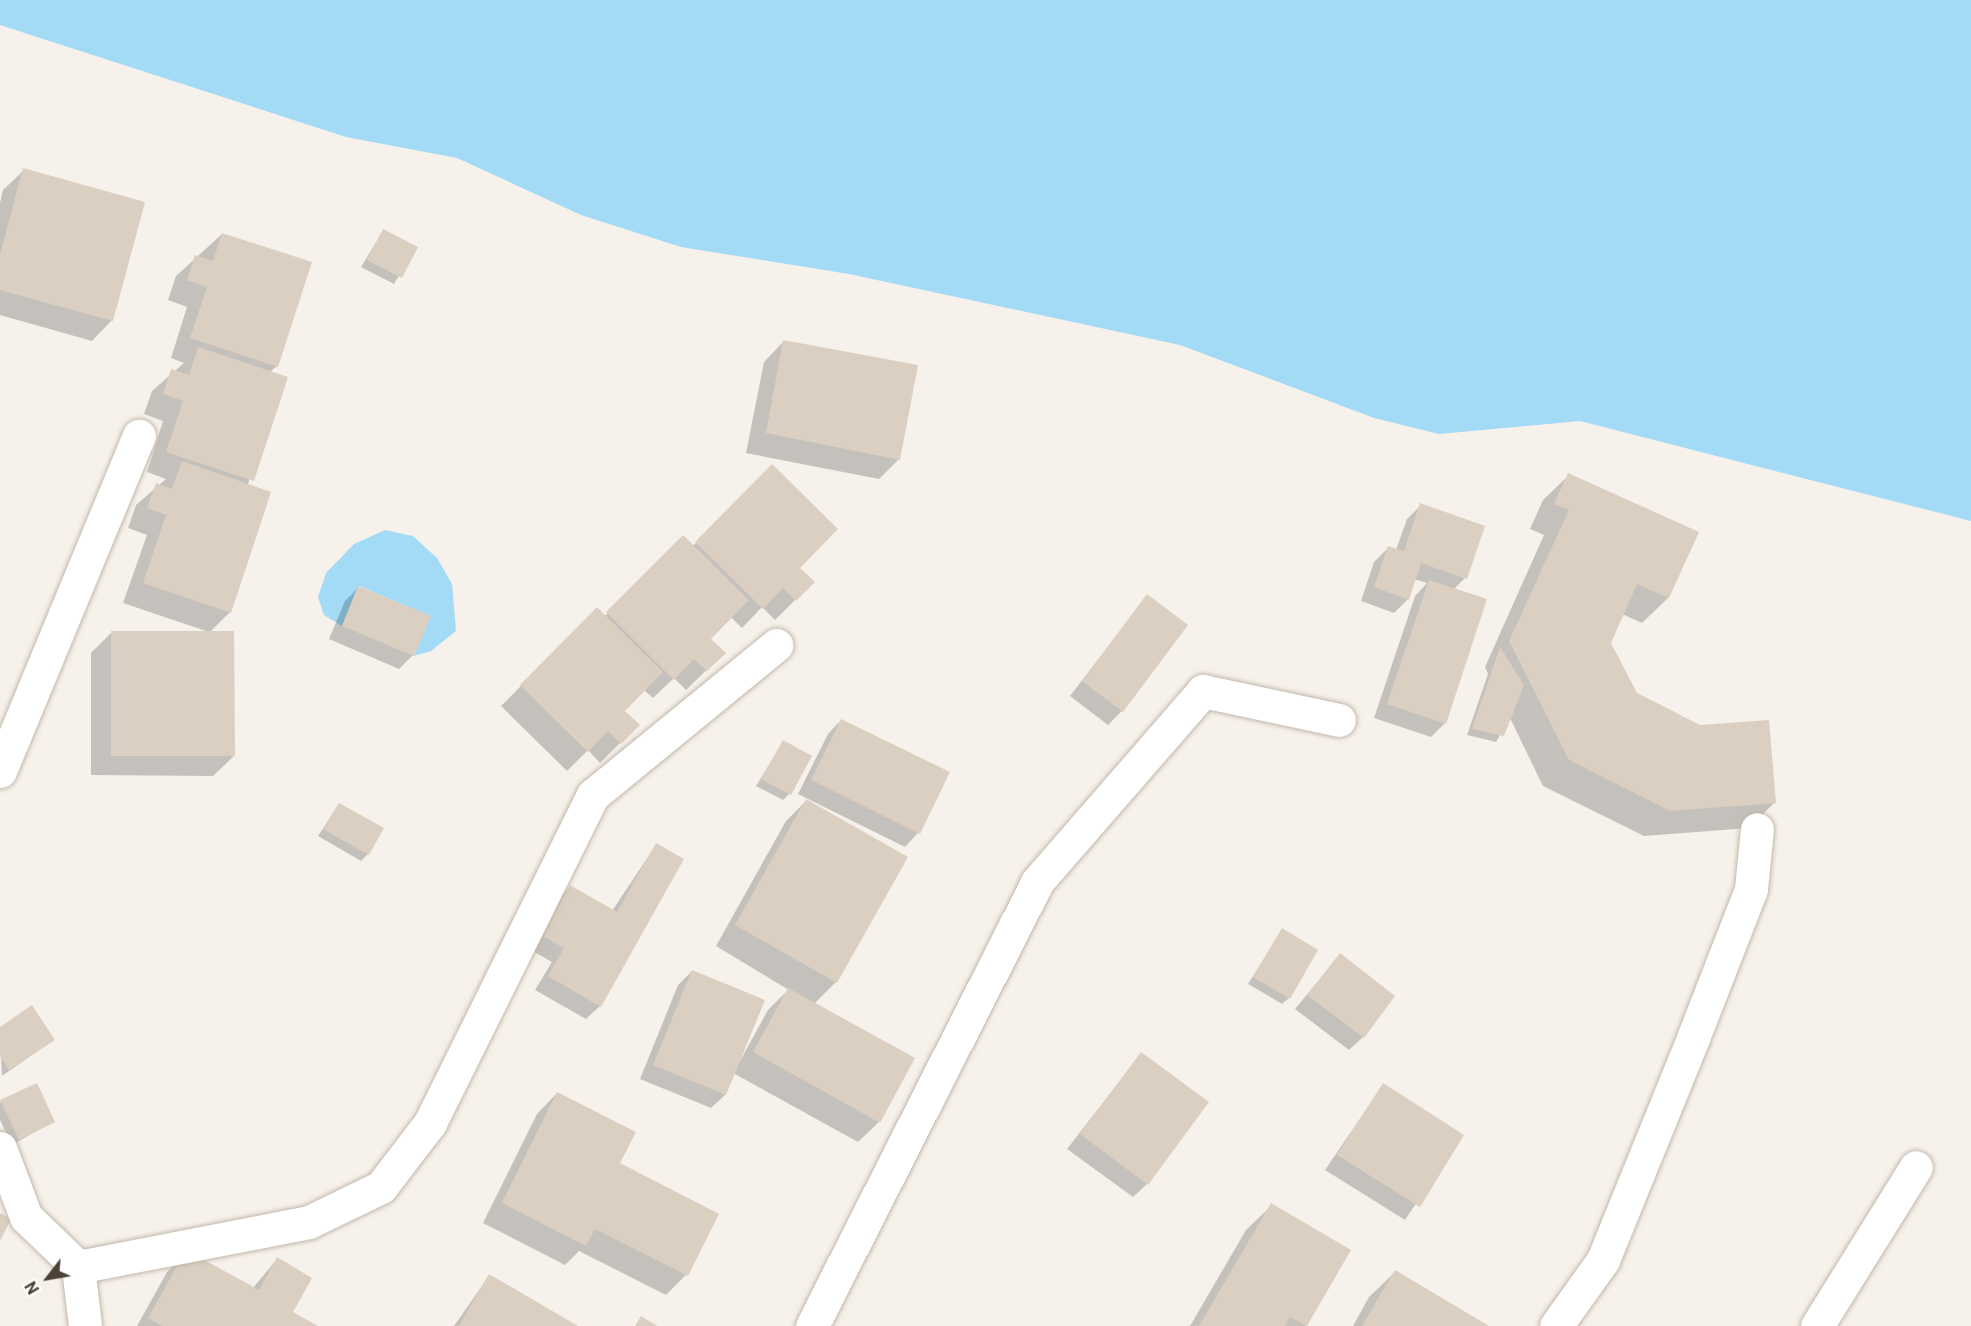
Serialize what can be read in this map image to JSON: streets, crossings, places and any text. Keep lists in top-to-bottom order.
{
  "north": "bottom left"
}
